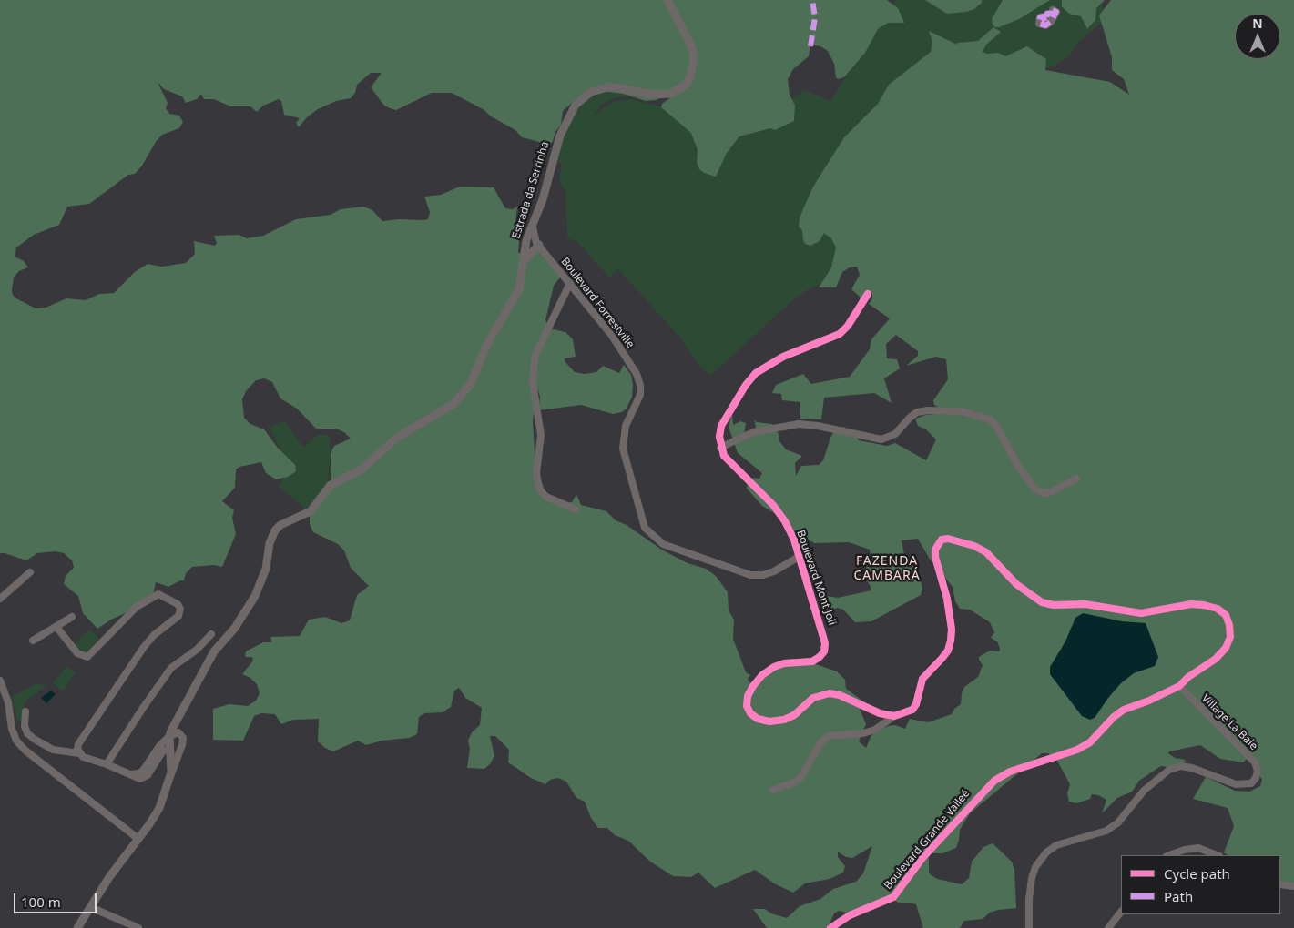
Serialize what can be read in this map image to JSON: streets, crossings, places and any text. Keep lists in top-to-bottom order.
{
  "streets": {
    "street": [
      "Estrada da Serrinha",
      "Boulevard Forrestville",
      "Boulevard Mont Joli",
      "Village La Baie",
      "Boulevard Grande Valleé"
    ]
  },
  "crossings": [
    ["Boulevard Forrestville", "Boulevard Mont Joli"],
    ["Boulevard Mont Joli", "Boulevard Grande Valleé"],
    ["Village La Baie", "Boulevard Grande Valleé"]
  ],
  "districts": ["FAZENDA CAMBARÁ"],
  "legend": ["Cycle path", "Path"],
  "scale_bar": "100 m",
  "north": "top"
}
